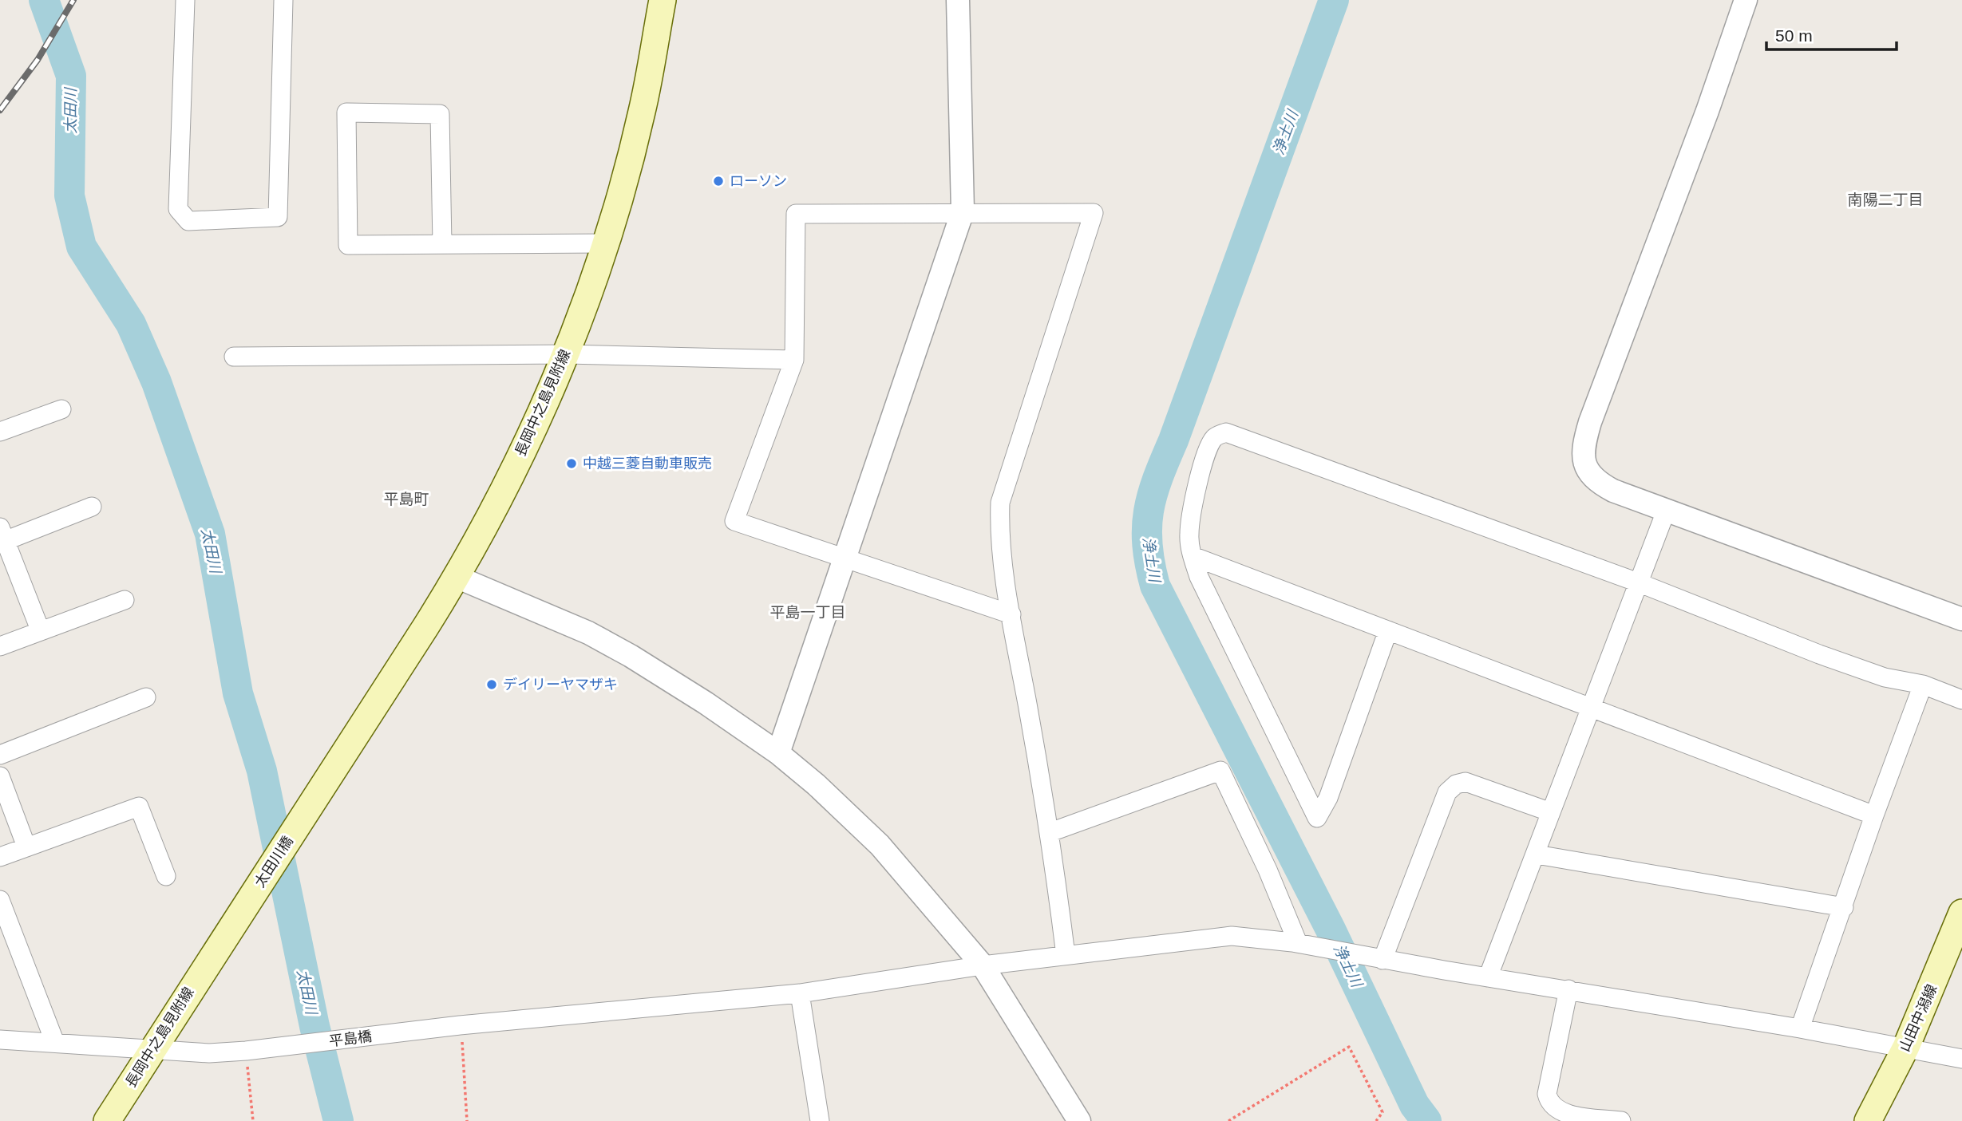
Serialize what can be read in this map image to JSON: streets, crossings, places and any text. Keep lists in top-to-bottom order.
{
  "streets": {
    "main road": ["長岡中之島見附線", "太田川橋", "山田中潟線"],
    "street": ["平島橋"]
  },
  "crossings": [
    ["長岡中之島見附線", "太田川橋"],
    ["長岡中之島見附線", "平島橋"],
    ["山田中潟線", "平島橋"]
  ],
  "districts": ["南陽二丁目", "平島町", "平島一丁目"],
  "water": ["太田川", "浄土川"],
  "places": ["ローソン", "中越三菱自動車販売", "デイリーヤマザキ"],
  "scale_bar": "50 m"
}
